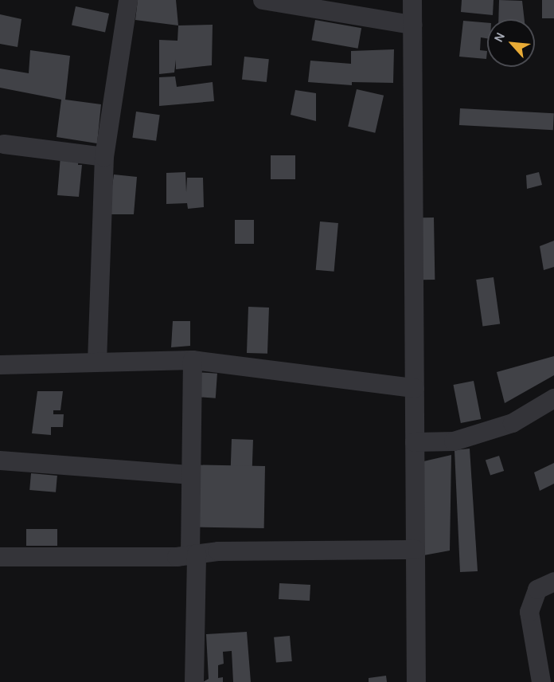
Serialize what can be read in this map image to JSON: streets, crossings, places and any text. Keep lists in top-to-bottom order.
{
  "north": "top left"
}
